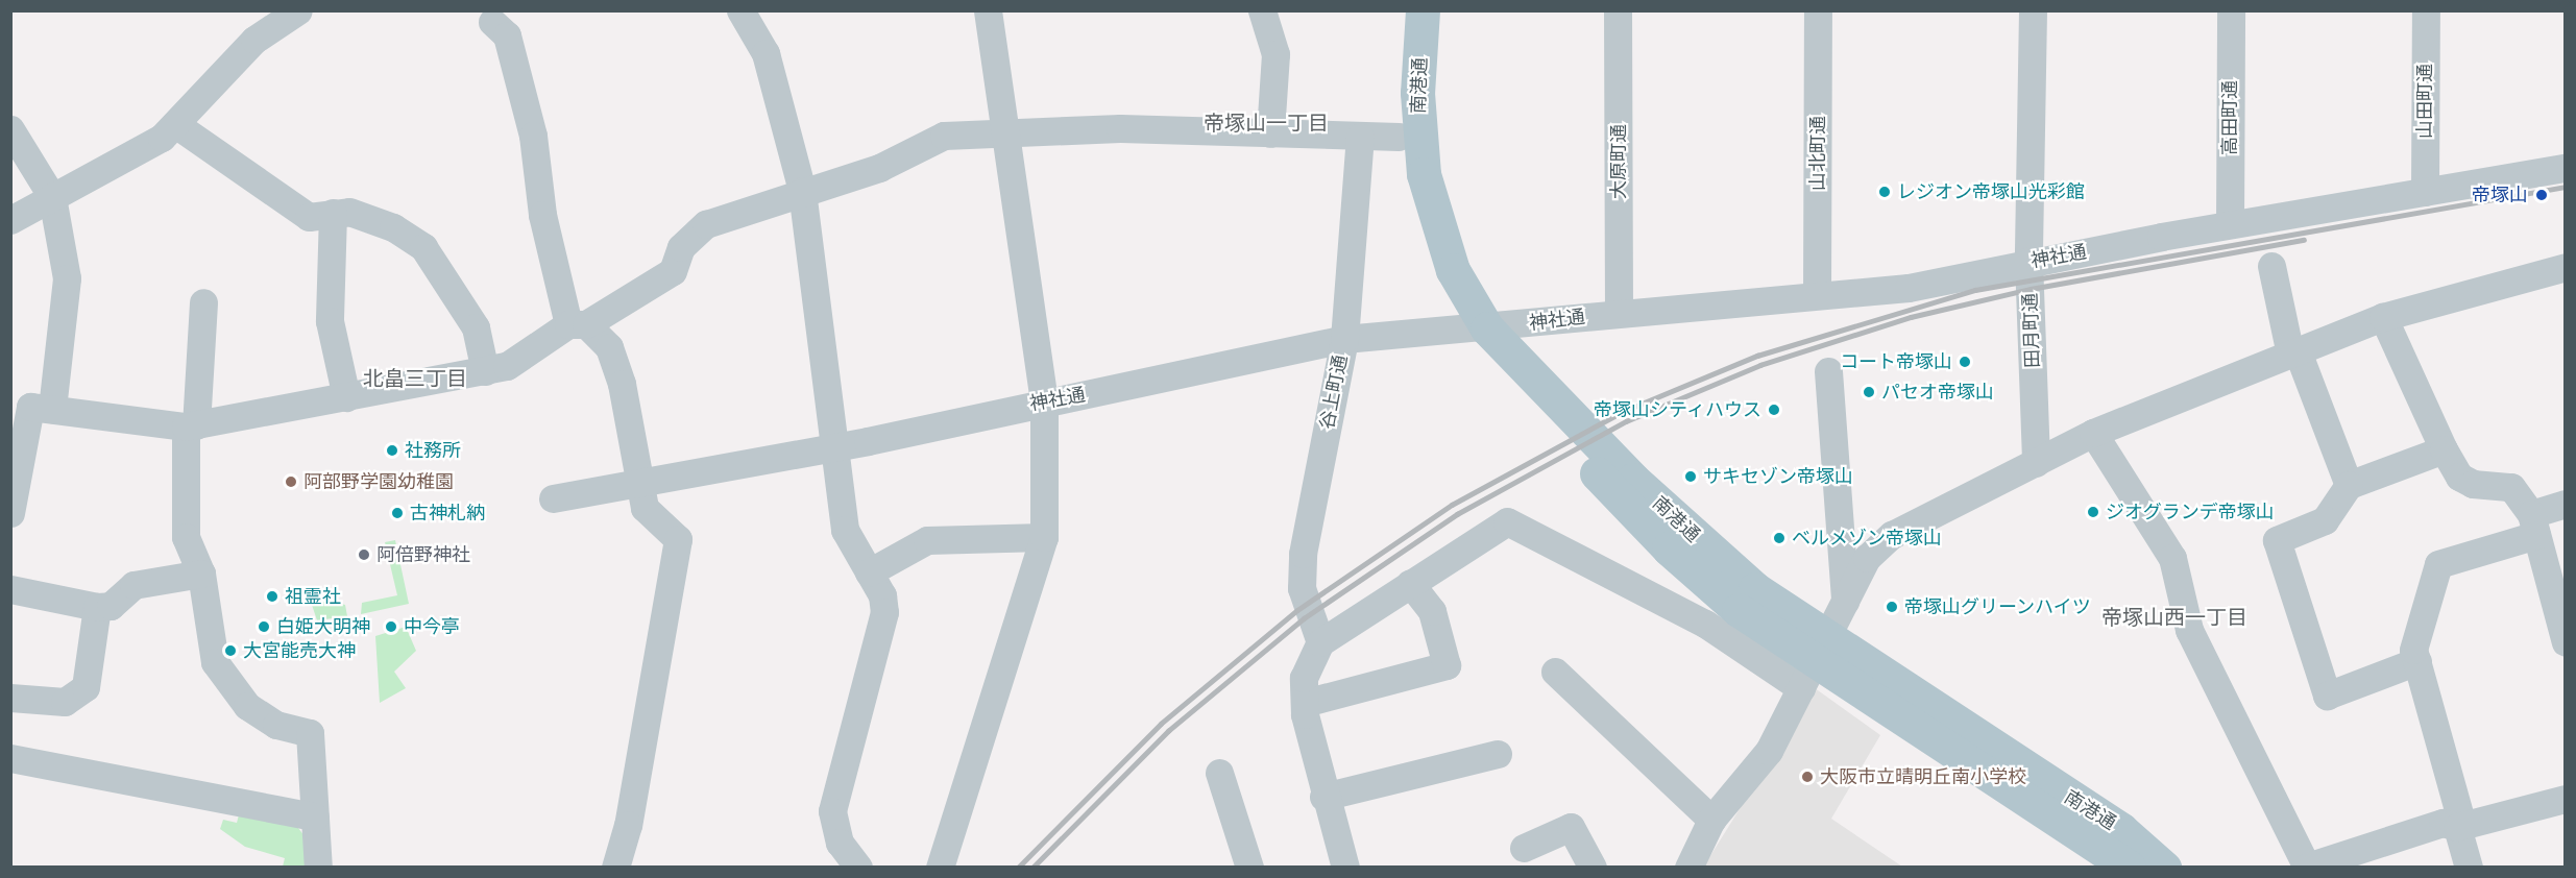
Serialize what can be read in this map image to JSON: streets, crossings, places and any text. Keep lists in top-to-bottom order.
{
  "streets": {
    "main road": ["南港通"],
    "street": [
      "山田町通",
      "高田町通",
      "山北町通",
      "大原町通",
      "神社通",
      "田月町通",
      "谷上町通"
    ]
  },
  "crossings": [
    ["南港通", "神社通"],
    ["山田町通", "神社通"],
    ["高田町通", "神社通"],
    ["山北町通", "神社通"],
    ["大原町通", "神社通"],
    ["神社通", "田月町通"],
    ["神社通", "谷上町通"]
  ],
  "districts": ["帝塚山一丁目", "北畠三丁目", "帝塚山西一丁目"],
  "places": [
    "レジオン帝塚山光彩館",
    "帝塚山",
    "コート帝塚山",
    "パセオ帝塚山",
    "帝塚山シティハウス",
    "社務所",
    "サキセゾン帝塚山",
    "阿部野学園幼稚園",
    "ジオグランデ帝塚山",
    "古神札納",
    "ベルメゾン帝塚山",
    "阿倍野神社",
    "祖霊社",
    "帝塚山グリーンハイツ",
    "白姫大明神",
    "中今亭",
    "大宮能売大神",
    "大阪市立晴明丘南小学校"
  ]
}
